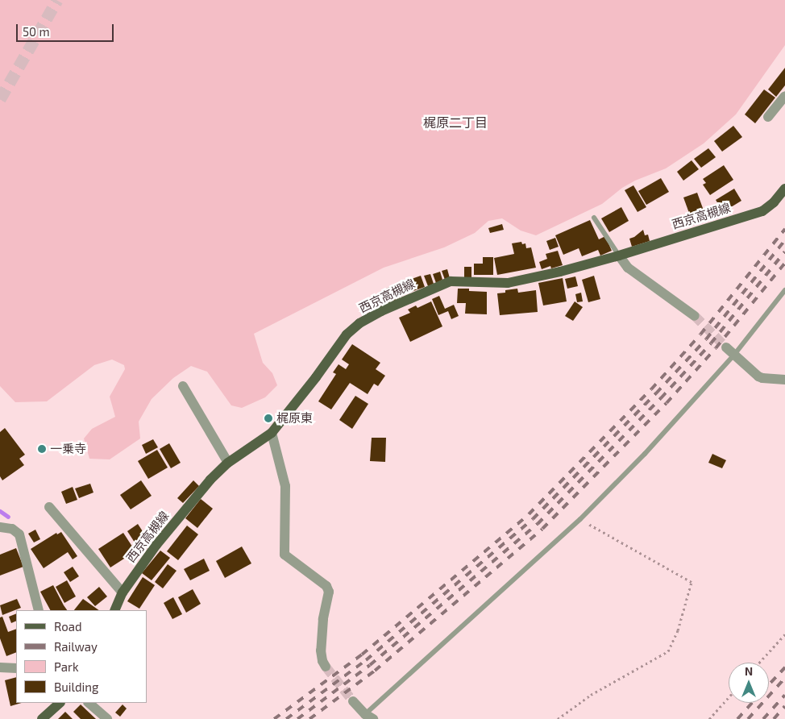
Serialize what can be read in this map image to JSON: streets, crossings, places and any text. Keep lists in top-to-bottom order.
{
  "streets": {
    "main road": ["西京高槻線"]
  },
  "districts": ["梶原二丁目"],
  "places": ["梶原東", "一乗寺"],
  "legend": [
    "Road",
    "Railway",
    "Park",
    "Building"
  ],
  "scale_bar": "50 m",
  "north": "top"
}
